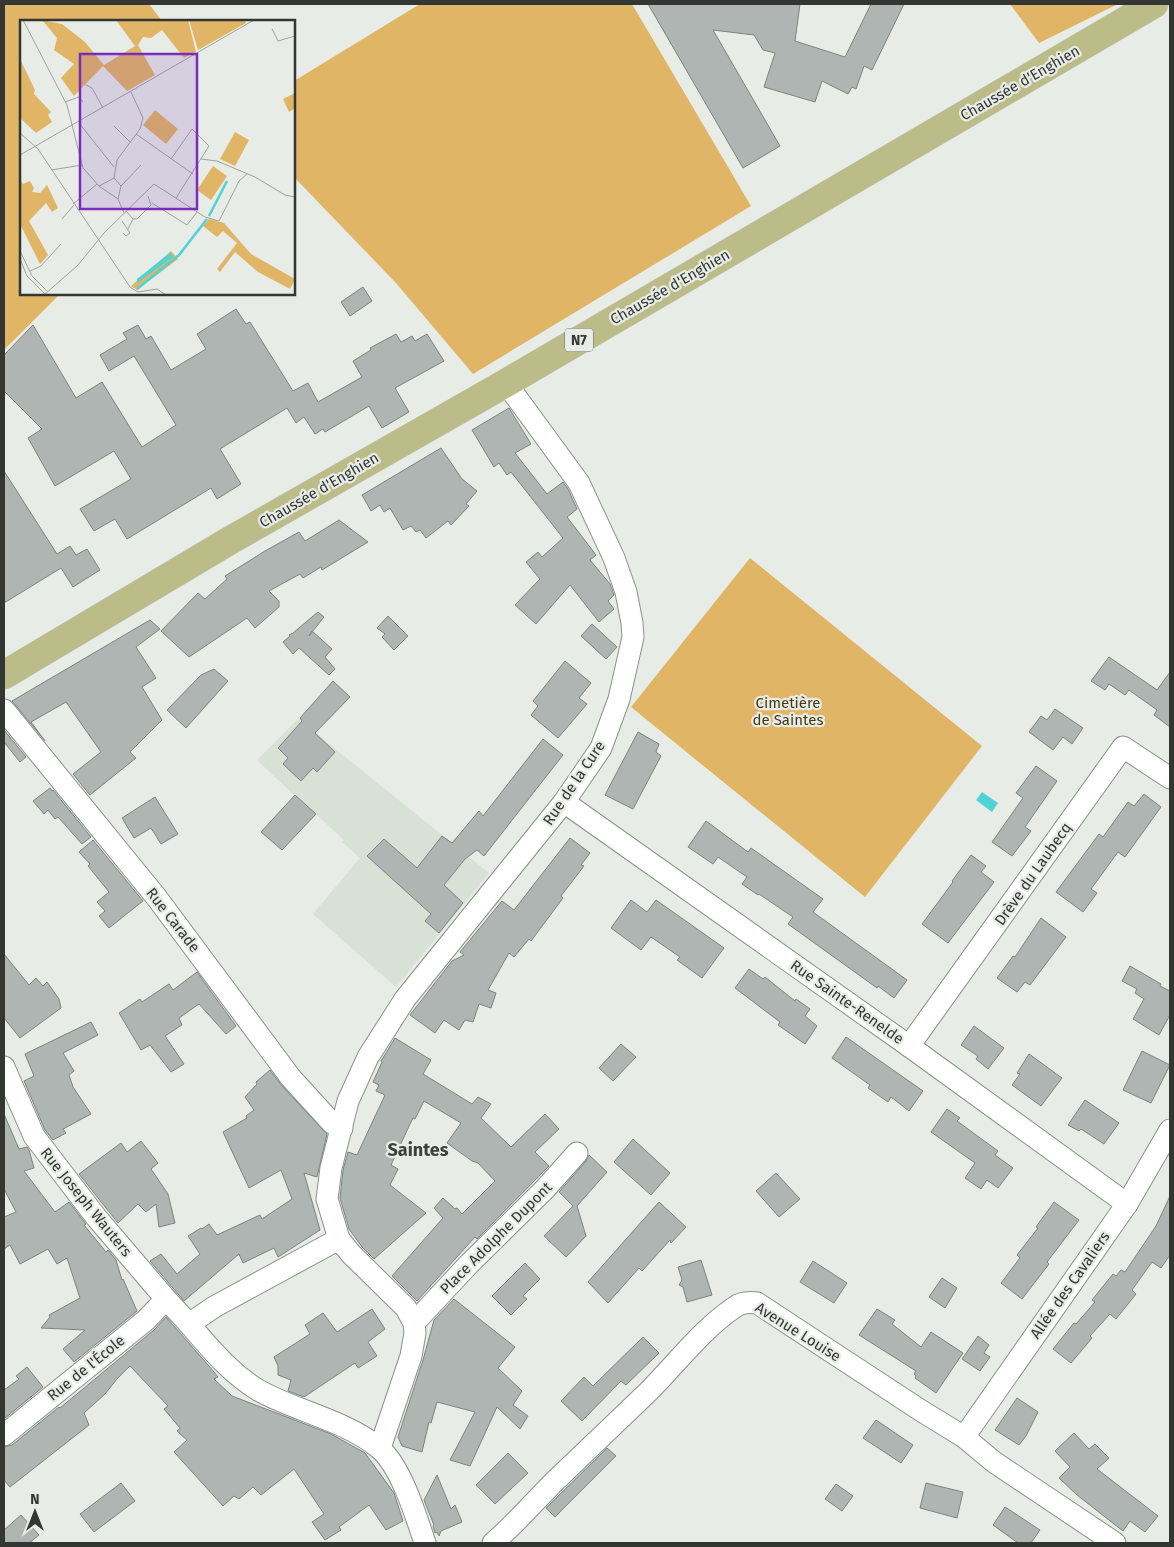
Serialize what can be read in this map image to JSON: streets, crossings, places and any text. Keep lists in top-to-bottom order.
{
  "streets": {
    "main road": ["Chaussée d'Enghien", "N7"],
    "street": [
      "Rue de la Cure",
      "Drève du Laubecq",
      "Rue Carade",
      "Rue Sainte-Renelde",
      "Rue Joseph Wauters",
      "Place Adolphe Dupont",
      "Allée des Cavaliers",
      "Avenue Louise",
      "Rue de l'École"
    ]
  },
  "crossings": [
    ["Chaussée d'Enghien", "Rue de la Cure"],
    ["Rue de la Cure", "Rue Carade"],
    ["Rue de la Cure", "Rue Sainte-Renelde"],
    ["Drève du Laubecq", "Rue Sainte-Renelde"],
    ["Rue Sainte-Renelde", "Allée des Cavaliers"],
    ["Rue Joseph Wauters", "Rue de l'École"],
    ["Allée des Cavaliers", "Avenue Louise"]
  ],
  "districts": ["Saintes"],
  "parks": ["Cimetière de Saintes"],
  "north": "top"
}
